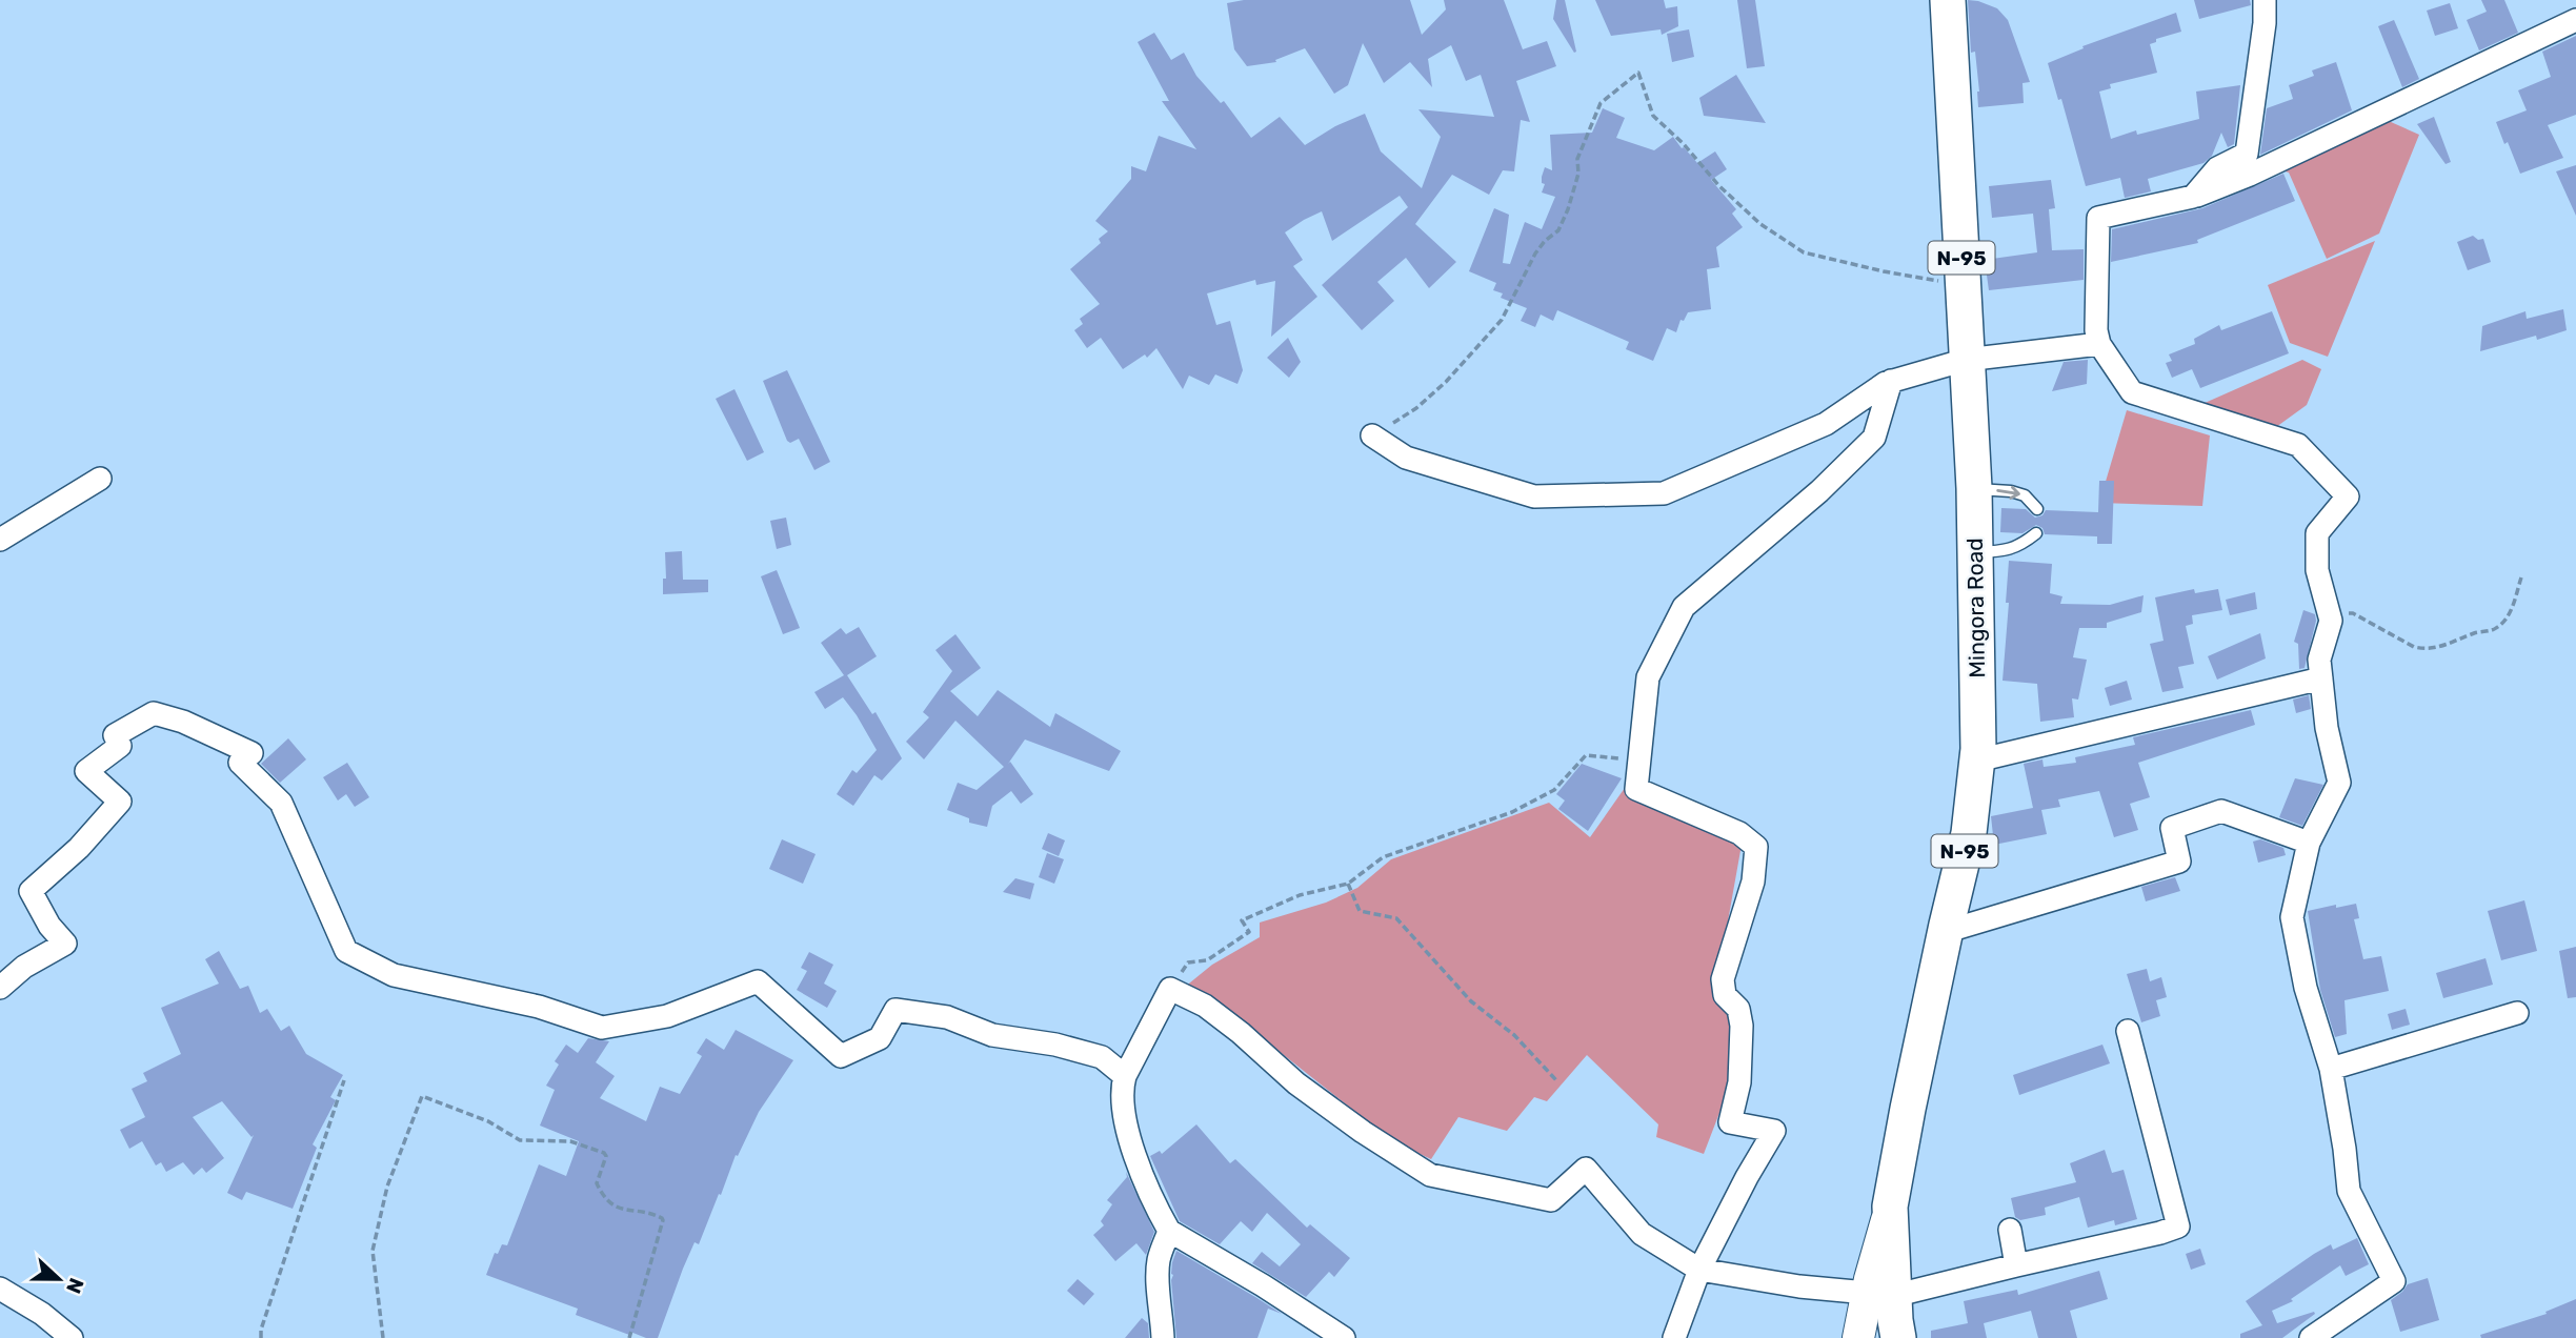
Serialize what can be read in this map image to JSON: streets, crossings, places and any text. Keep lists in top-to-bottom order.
{
  "streets": {
    "main road": ["N-95", "Mingora Road"]
  },
  "crossings": [
    ["N-95", "Mingora Road"]
  ],
  "north": "right"
}
